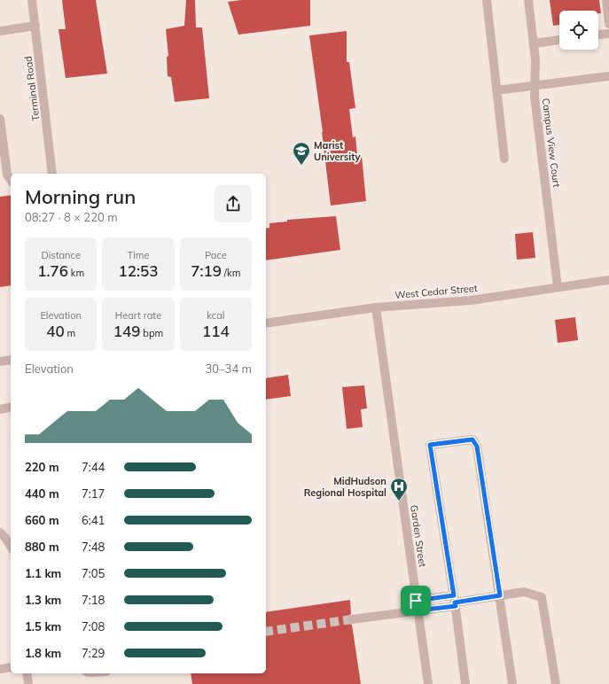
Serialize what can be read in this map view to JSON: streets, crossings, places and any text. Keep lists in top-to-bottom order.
{
  "streets": {
    "street": [
      "Terminal Road",
      "Campus View Court",
      "West Cedar Street",
      "Garden Street"
    ]
  },
  "crossings": [
    ["Campus View Court", "West Cedar Street"],
    ["West Cedar Street", "Garden Street"]
  ],
  "places": {
    "school or university": ["Marist University"],
    "hospital": ["MidHudson Regional Hospital"]
  },
  "page": {
    "heading": ["Morning run", "08:27 · 8 × 220 m"],
    "stats": [
      ["Distance", "1.76 km"],
      ["Time", "12:53"],
      ["Pace", "7:19 /km"],
      ["Elevation", "40 m"],
      ["Heart rate", "149 bpm"],
      ["kcal", "114"]
    ],
    "chart": ["Elevation", "30–34 m"],
    "list": [
      {
        "name": "220 m",
        "note": "7:44"
      },
      {
        "name": "440 m",
        "note": "7:17"
      },
      {
        "name": "660 m",
        "note": "6:41"
      },
      {
        "name": "880 m",
        "note": "7:48"
      },
      {
        "name": "1.1 km",
        "note": "7:05"
      },
      {
        "name": "1.3 km",
        "note": "7:18"
      },
      {
        "name": "1.5 km",
        "note": "7:08"
      },
      {
        "name": "1.8 km",
        "note": "7:29"
      }
    ]
  }
}
